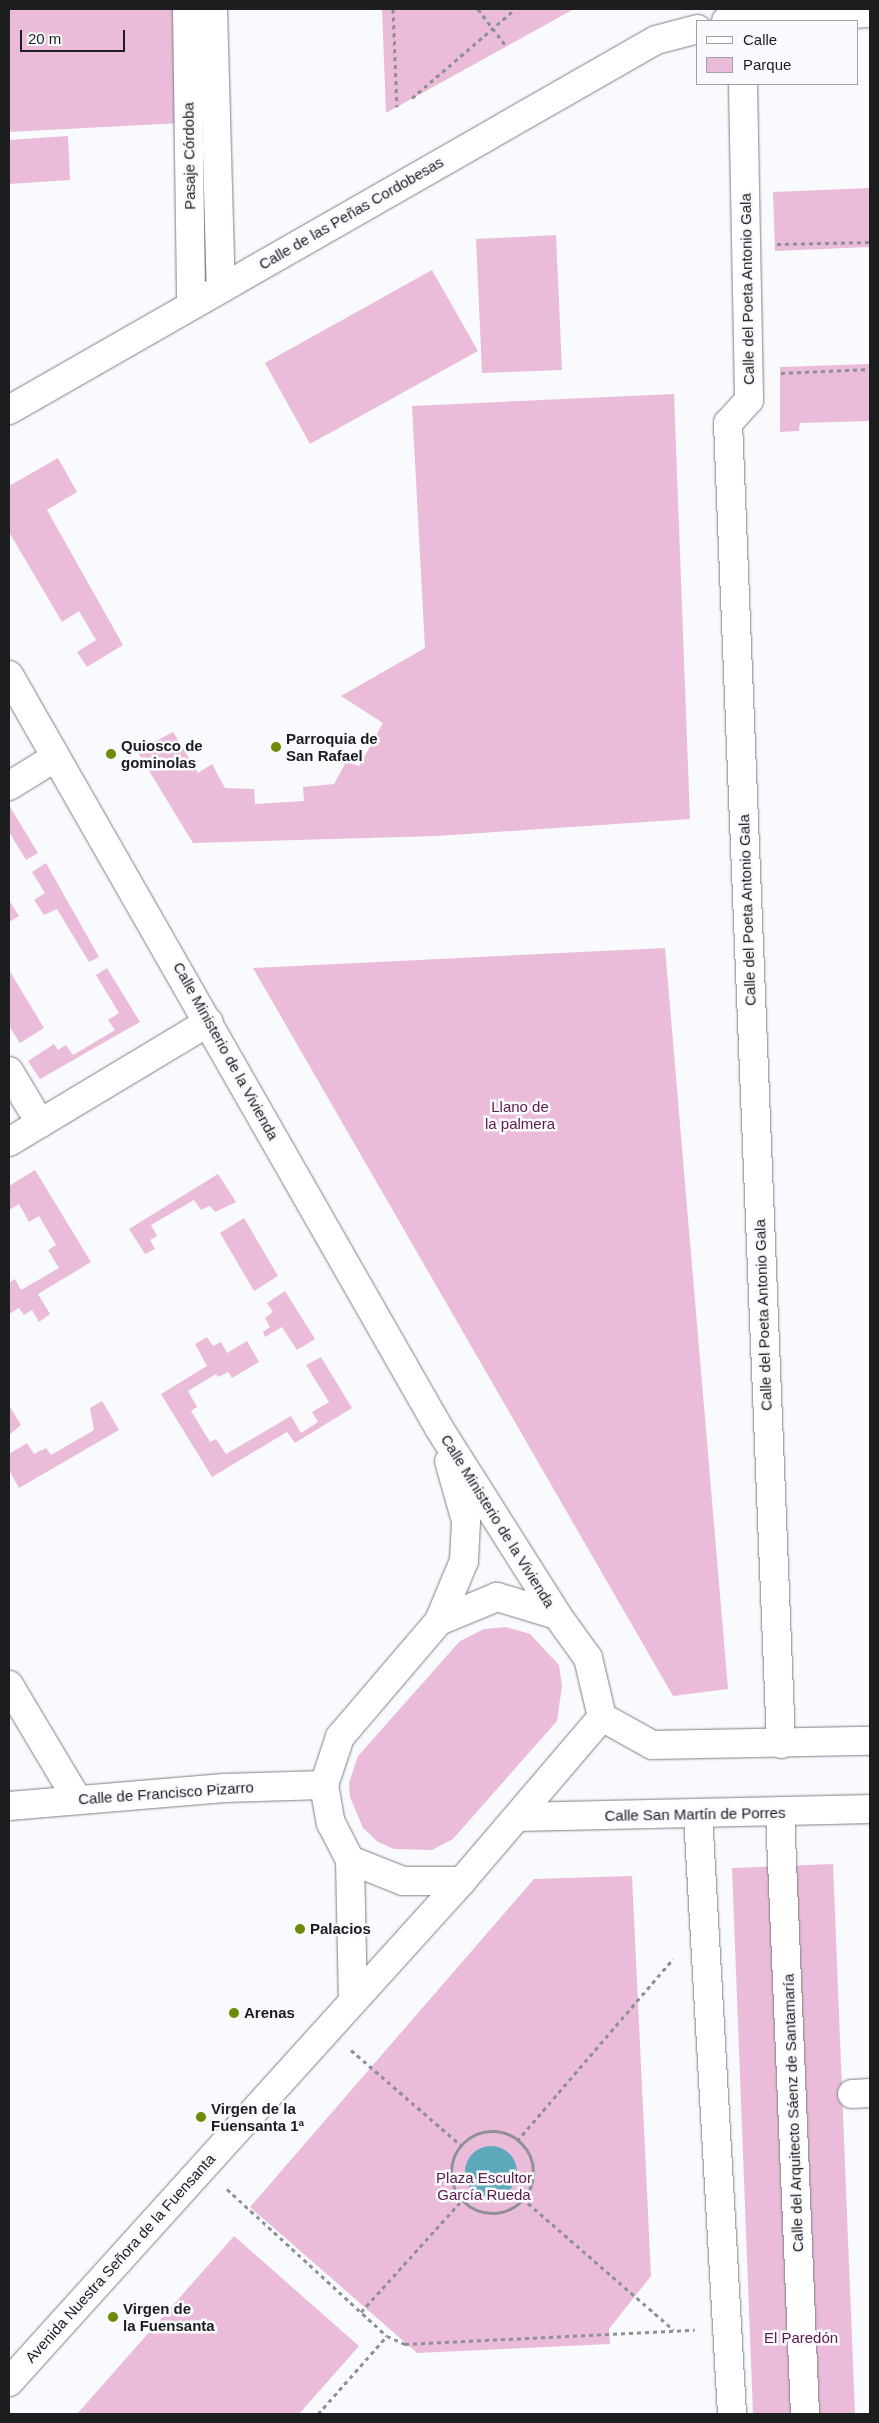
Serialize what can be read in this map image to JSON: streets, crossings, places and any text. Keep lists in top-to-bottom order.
{
  "streets": {
    "street": [
      "Pasaje Córdoba",
      "Calle de las Peñas Cordobesas",
      "Calle del Poeta Antonio Gala",
      "Calle Ministerio de la Vivienda",
      "Calle de Francisco Pizarro",
      "Calle San Martín de Porres",
      "Calle del Arquitecto Sáenz de Santamaría",
      "Avenida Nuestra Señora de la Fuensanta"
    ]
  },
  "crossings": [
    ["Pasaje Córdoba", "Calle de las Peñas Cordobesas"],
    ["Calle San Martín de Porres", "Calle del Arquitecto Sáenz de Santamaría"]
  ],
  "parks": ["Llano de la palmera", "Plaza Escultor García Rueda", "El Paredón"],
  "places": [
    "Parroquia de San Rafael",
    "Quiosco de gominolas",
    "Palacios",
    "Arenas",
    "Virgen de la Fuensanta 1ª",
    "Virgen de la Fuensanta"
  ],
  "legend": ["Calle", "Parque"],
  "scale_bar": "20 m"
}
